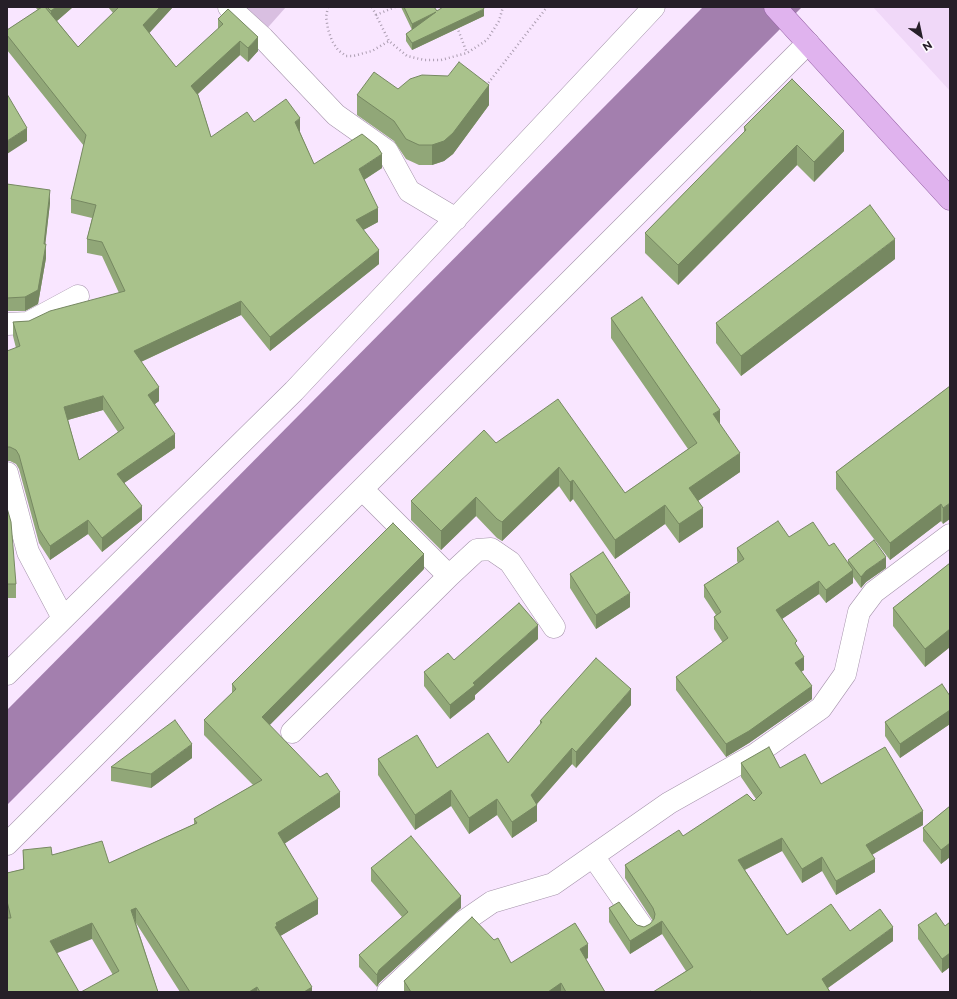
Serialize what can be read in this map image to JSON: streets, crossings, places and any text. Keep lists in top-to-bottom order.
{
  "north": "bottom right"
}
